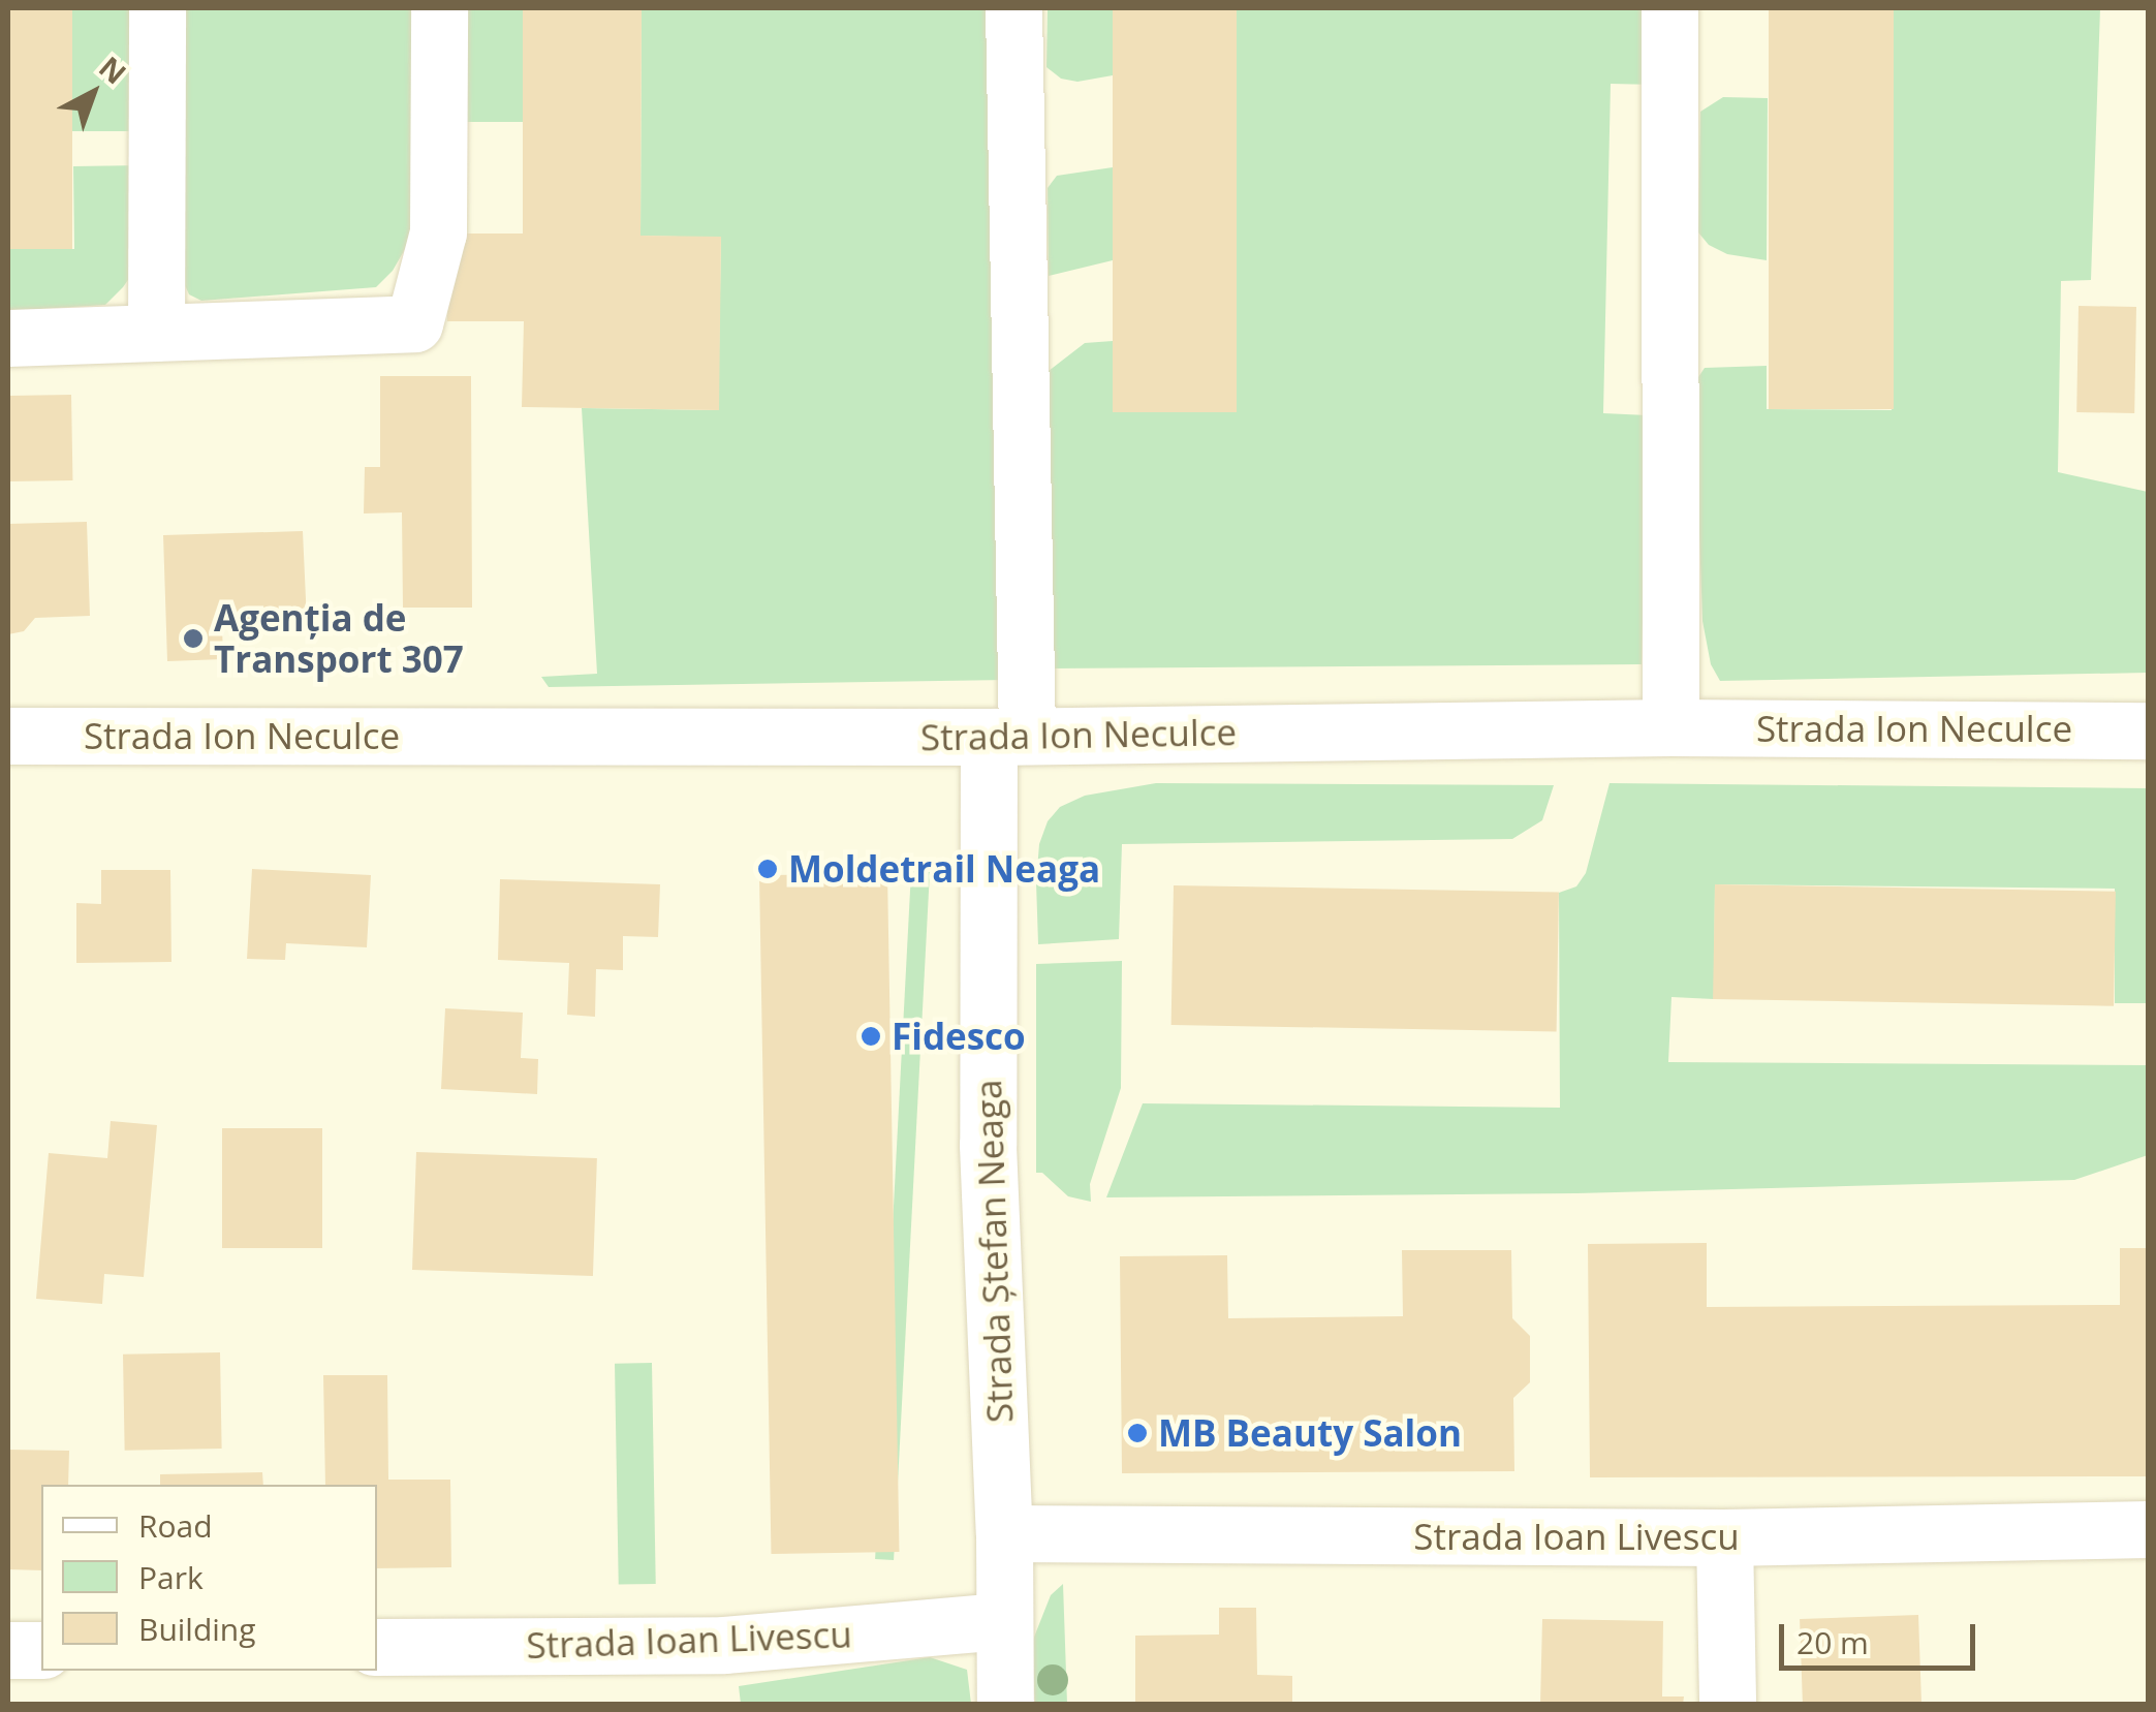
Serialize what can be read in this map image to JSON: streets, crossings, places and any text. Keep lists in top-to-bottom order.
{
  "streets": {
    "street": ["Strada Ion Neculce", "Strada Ștefan Neaga", "Strada Ioan Livescu"]
  },
  "crossings": [
    ["Strada Ion Neculce", "Strada Ștefan Neaga"],
    ["Strada Ștefan Neaga", "Strada Ioan Livescu"]
  ],
  "places": [
    "Agenția de Transport 307",
    "Moldetrail Neaga",
    "Fidesco",
    "MB Beauty Salon"
  ],
  "legend": ["Road", "Park", "Building"],
  "scale_bar": "20 m",
  "north": "top right"
}
